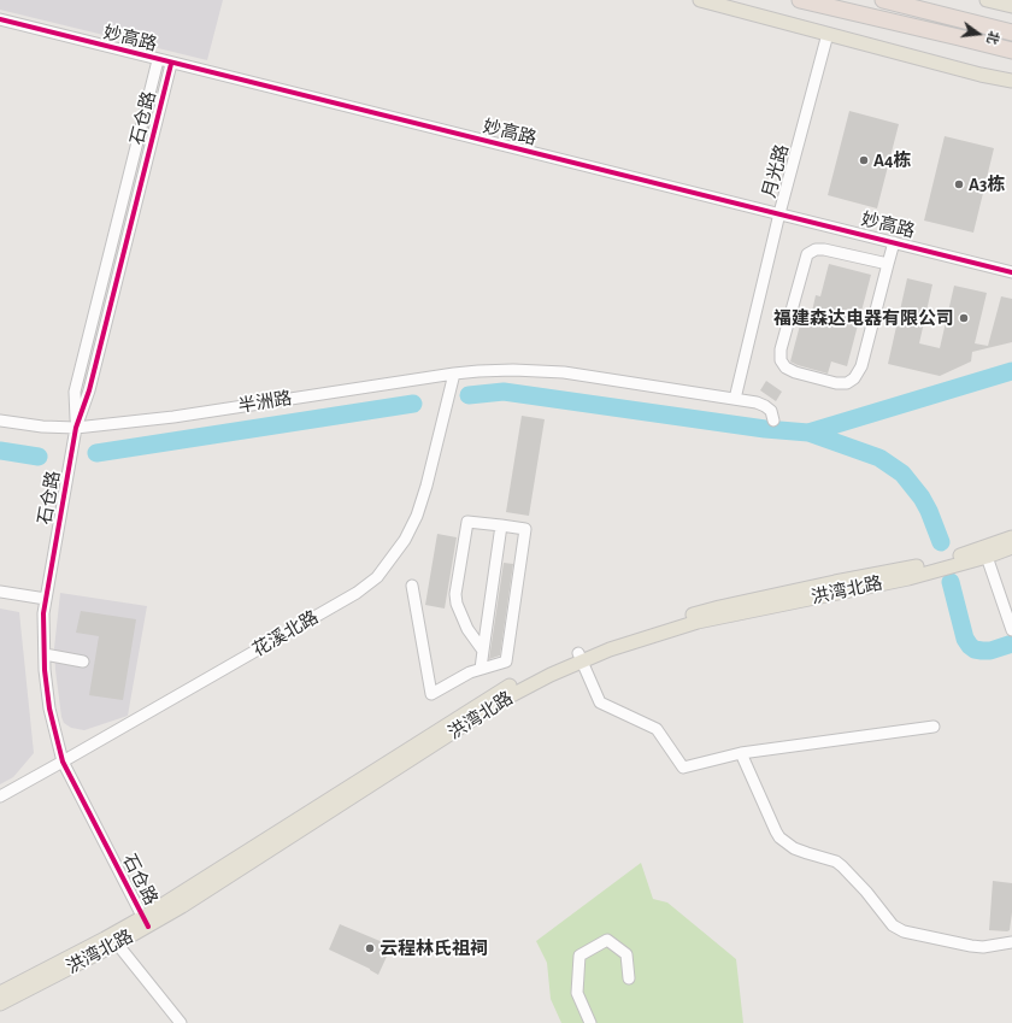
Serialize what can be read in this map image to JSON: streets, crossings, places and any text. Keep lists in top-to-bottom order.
{
  "streets": {
    "main road": ["洪湾北路"],
    "street": [
      "妙高路",
      "石仓路",
      "月光路",
      "半洲路",
      "花溪北路"
    ]
  },
  "crossings": [
    ["妙高路", "石仓路"],
    ["妙高路", "月光路"],
    ["石仓路", "半洲路"],
    ["石仓路", "洪湾北路"],
    ["石仓路", "花溪北路"],
    ["月光路", "半洲路"],
    ["半洲路", "花溪北路"]
  ],
  "places": [
    "A4栋",
    "A3栋",
    "福建森达电器有限公司",
    "云程林氏祖祠"
  ],
  "north": "right"
}
